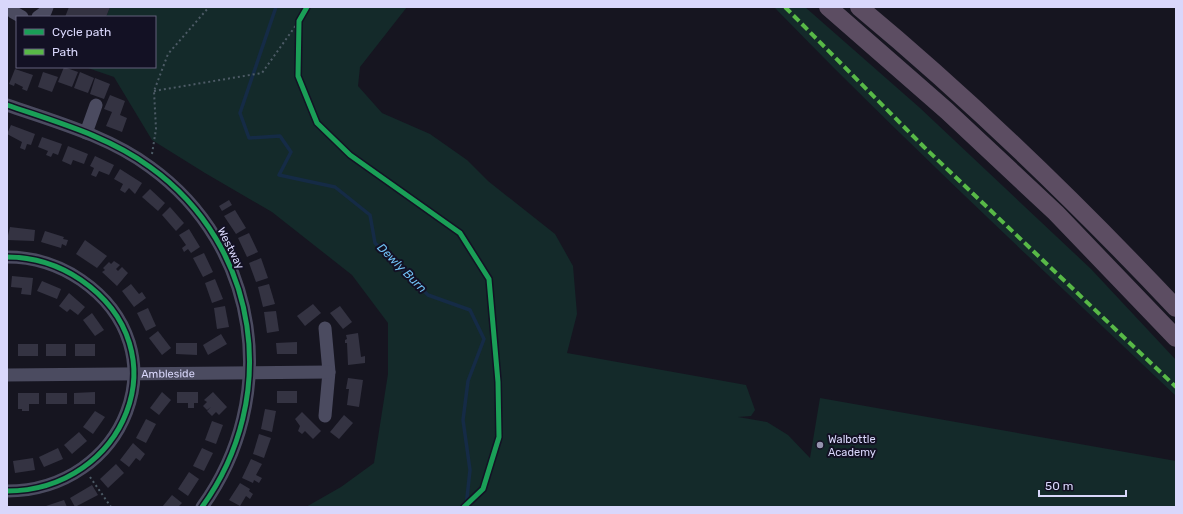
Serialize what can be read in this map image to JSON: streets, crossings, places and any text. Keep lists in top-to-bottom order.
{
  "streets": {
    "street": ["Westway", "Ambleside"]
  },
  "crossings": [
    ["Westway", "Ambleside"]
  ],
  "water": ["Dewly Burn"],
  "places": ["Walbottle Academy"],
  "legend": ["Cycle path", "Path"],
  "scale_bar": "50 m"
}
